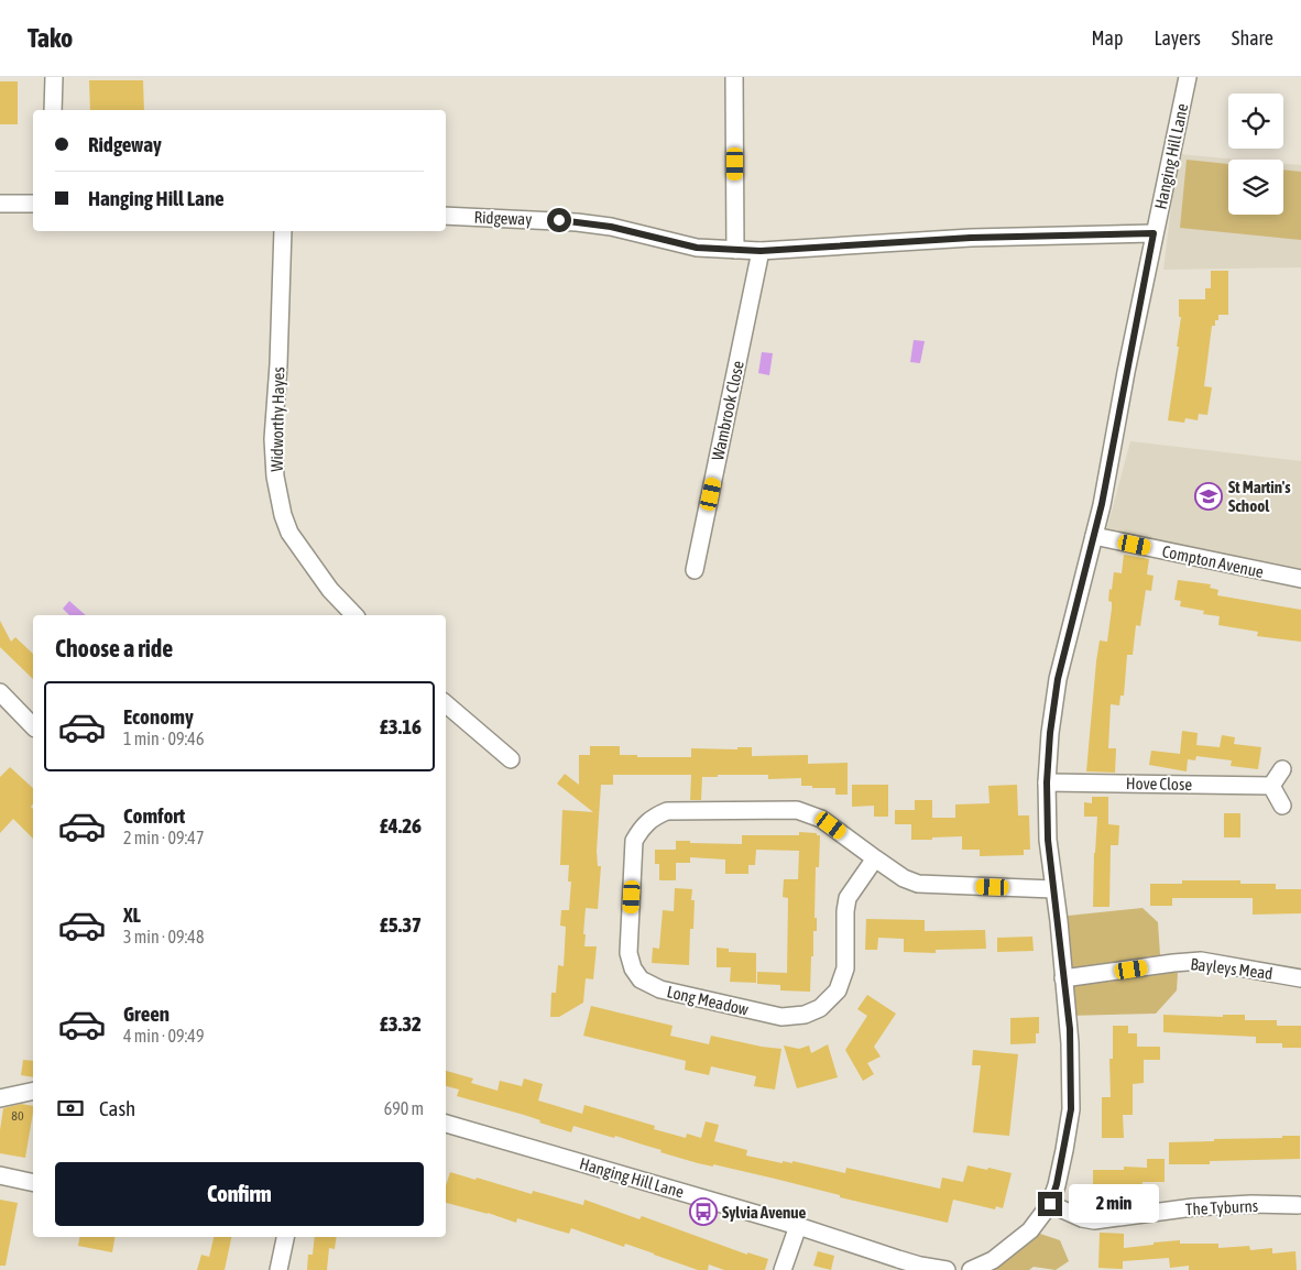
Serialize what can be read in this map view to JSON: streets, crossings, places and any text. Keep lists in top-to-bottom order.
{
  "streets": {
    "street": [
      "Hanging Hill Lane",
      "Ridgeway",
      "Wambrook Close",
      "Widworthy Hayes",
      "Compton Avenue",
      "Hove Close",
      "Bayleys Mead",
      "Long Meadow",
      "The Tyburns"
    ]
  },
  "crossings": [
    ["Hanging Hill Lane", "Ridgeway"],
    ["Hanging Hill Lane", "Compton Avenue"],
    ["Hanging Hill Lane", "Hove Close"],
    ["Hanging Hill Lane", "Bayleys Mead"],
    ["Hanging Hill Lane", "Long Meadow"],
    ["Hanging Hill Lane", "The Tyburns"],
    ["Ridgeway", "Wambrook Close"]
  ],
  "places": {
    "school or university": ["St Martin's School"],
    "bus stop": ["Sylvia Avenue"]
  },
  "house_numbers": ["80"],
  "page": {
    "header": "Tako",
    "nav": ["Map", "Layers", "Share"],
    "banner": ["Ridgeway", "Hanging Hill Lane"],
    "heading": "Choose a ride",
    "list": [
      {
        "name": "Economy",
        "note": "1 min · 09:46",
        "value": "£3.16"
      },
      {
        "name": "Comfort",
        "note": "2 min · 09:47",
        "value": "£4.26"
      },
      {
        "name": "XL",
        "note": "3 min · 09:48",
        "value": "£5.37"
      },
      {
        "name": "Green",
        "note": "4 min · 09:49",
        "value": "£3.32"
      }
    ],
    "pay": ["Cash", "690 m"],
    "buttons": "Confirm",
    "bubble": "2 min"
  }
}
